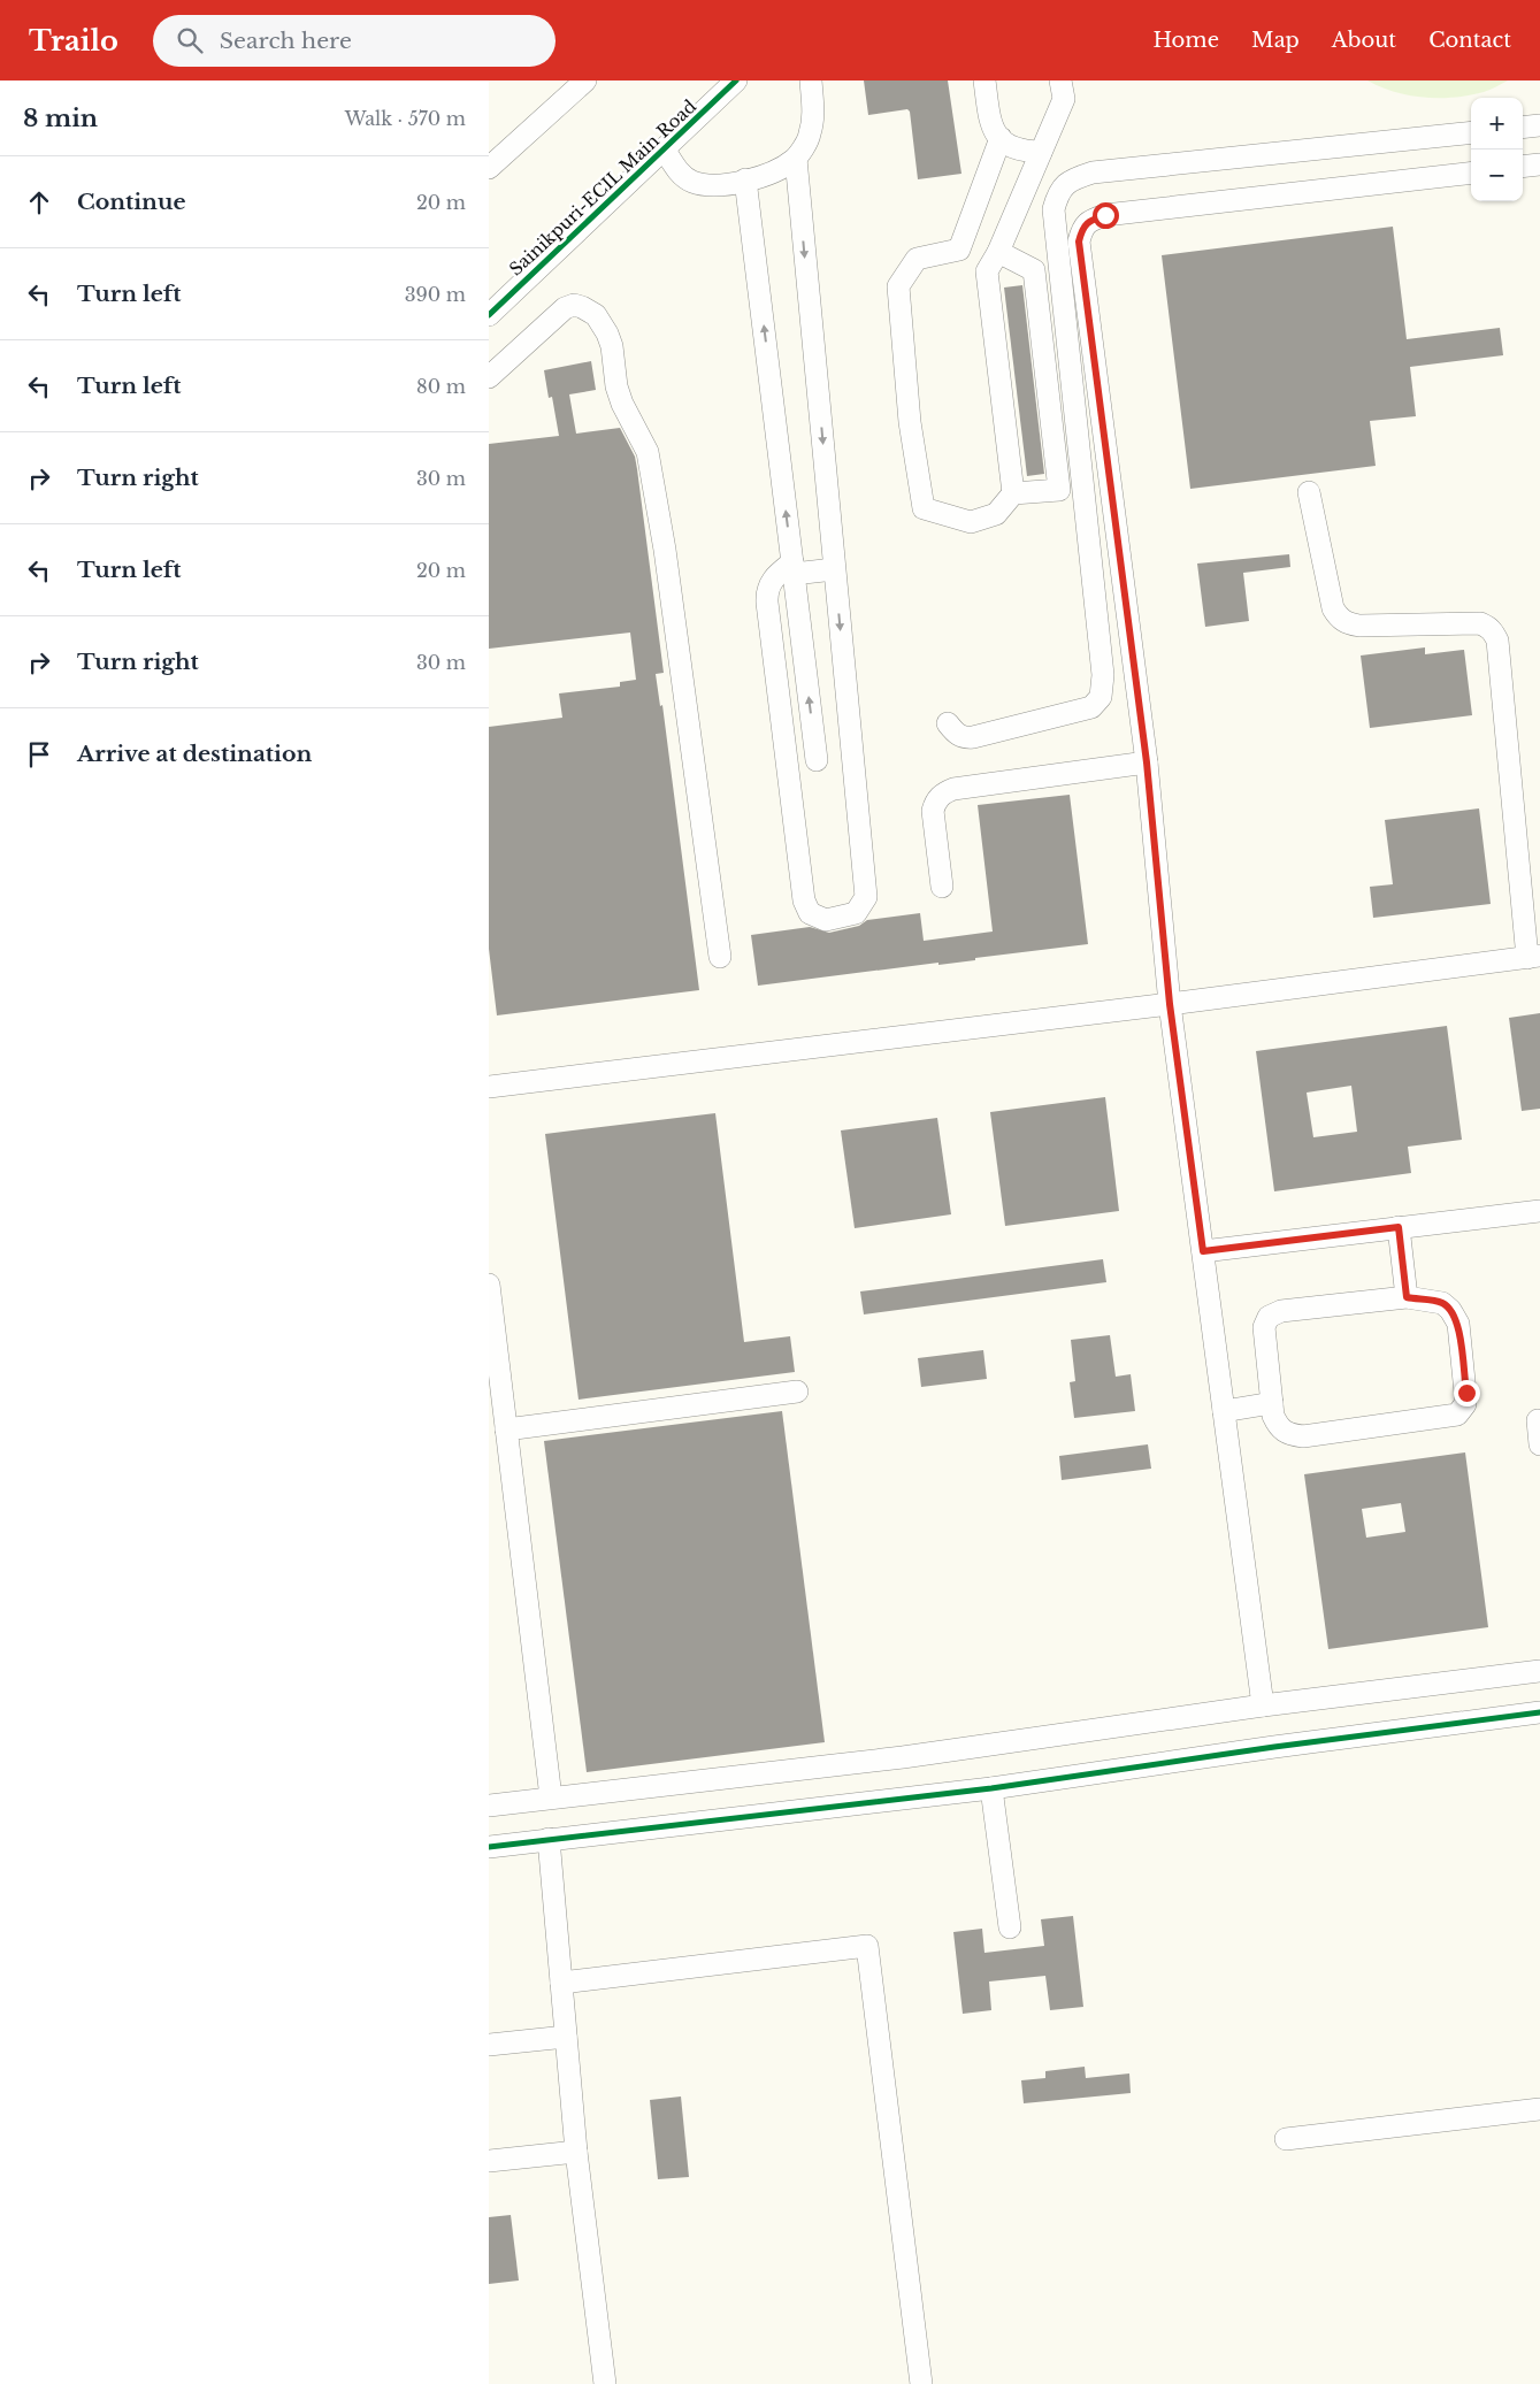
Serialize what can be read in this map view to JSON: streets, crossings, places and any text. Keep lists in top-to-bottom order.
{
  "streets": {
    "street": ["Sainikpuri-ECIL Main Road"]
  },
  "page": {
    "header": "Trailo",
    "search": "Search here",
    "nav": [
      "Home",
      "Map",
      "About",
      "Contact"
    ],
    "heading": ["8 min", "Walk · 570 m"],
    "map_buttons": ["+", "−"],
    "list": [
      ["Continue", "20 m"],
      ["Turn left", "390 m"],
      ["Turn left", "80 m"],
      ["Turn right", "30 m"],
      ["Turn left", "20 m"],
      ["Turn right", "30 m"],
      "Arrive at destination"
    ]
  }
}
